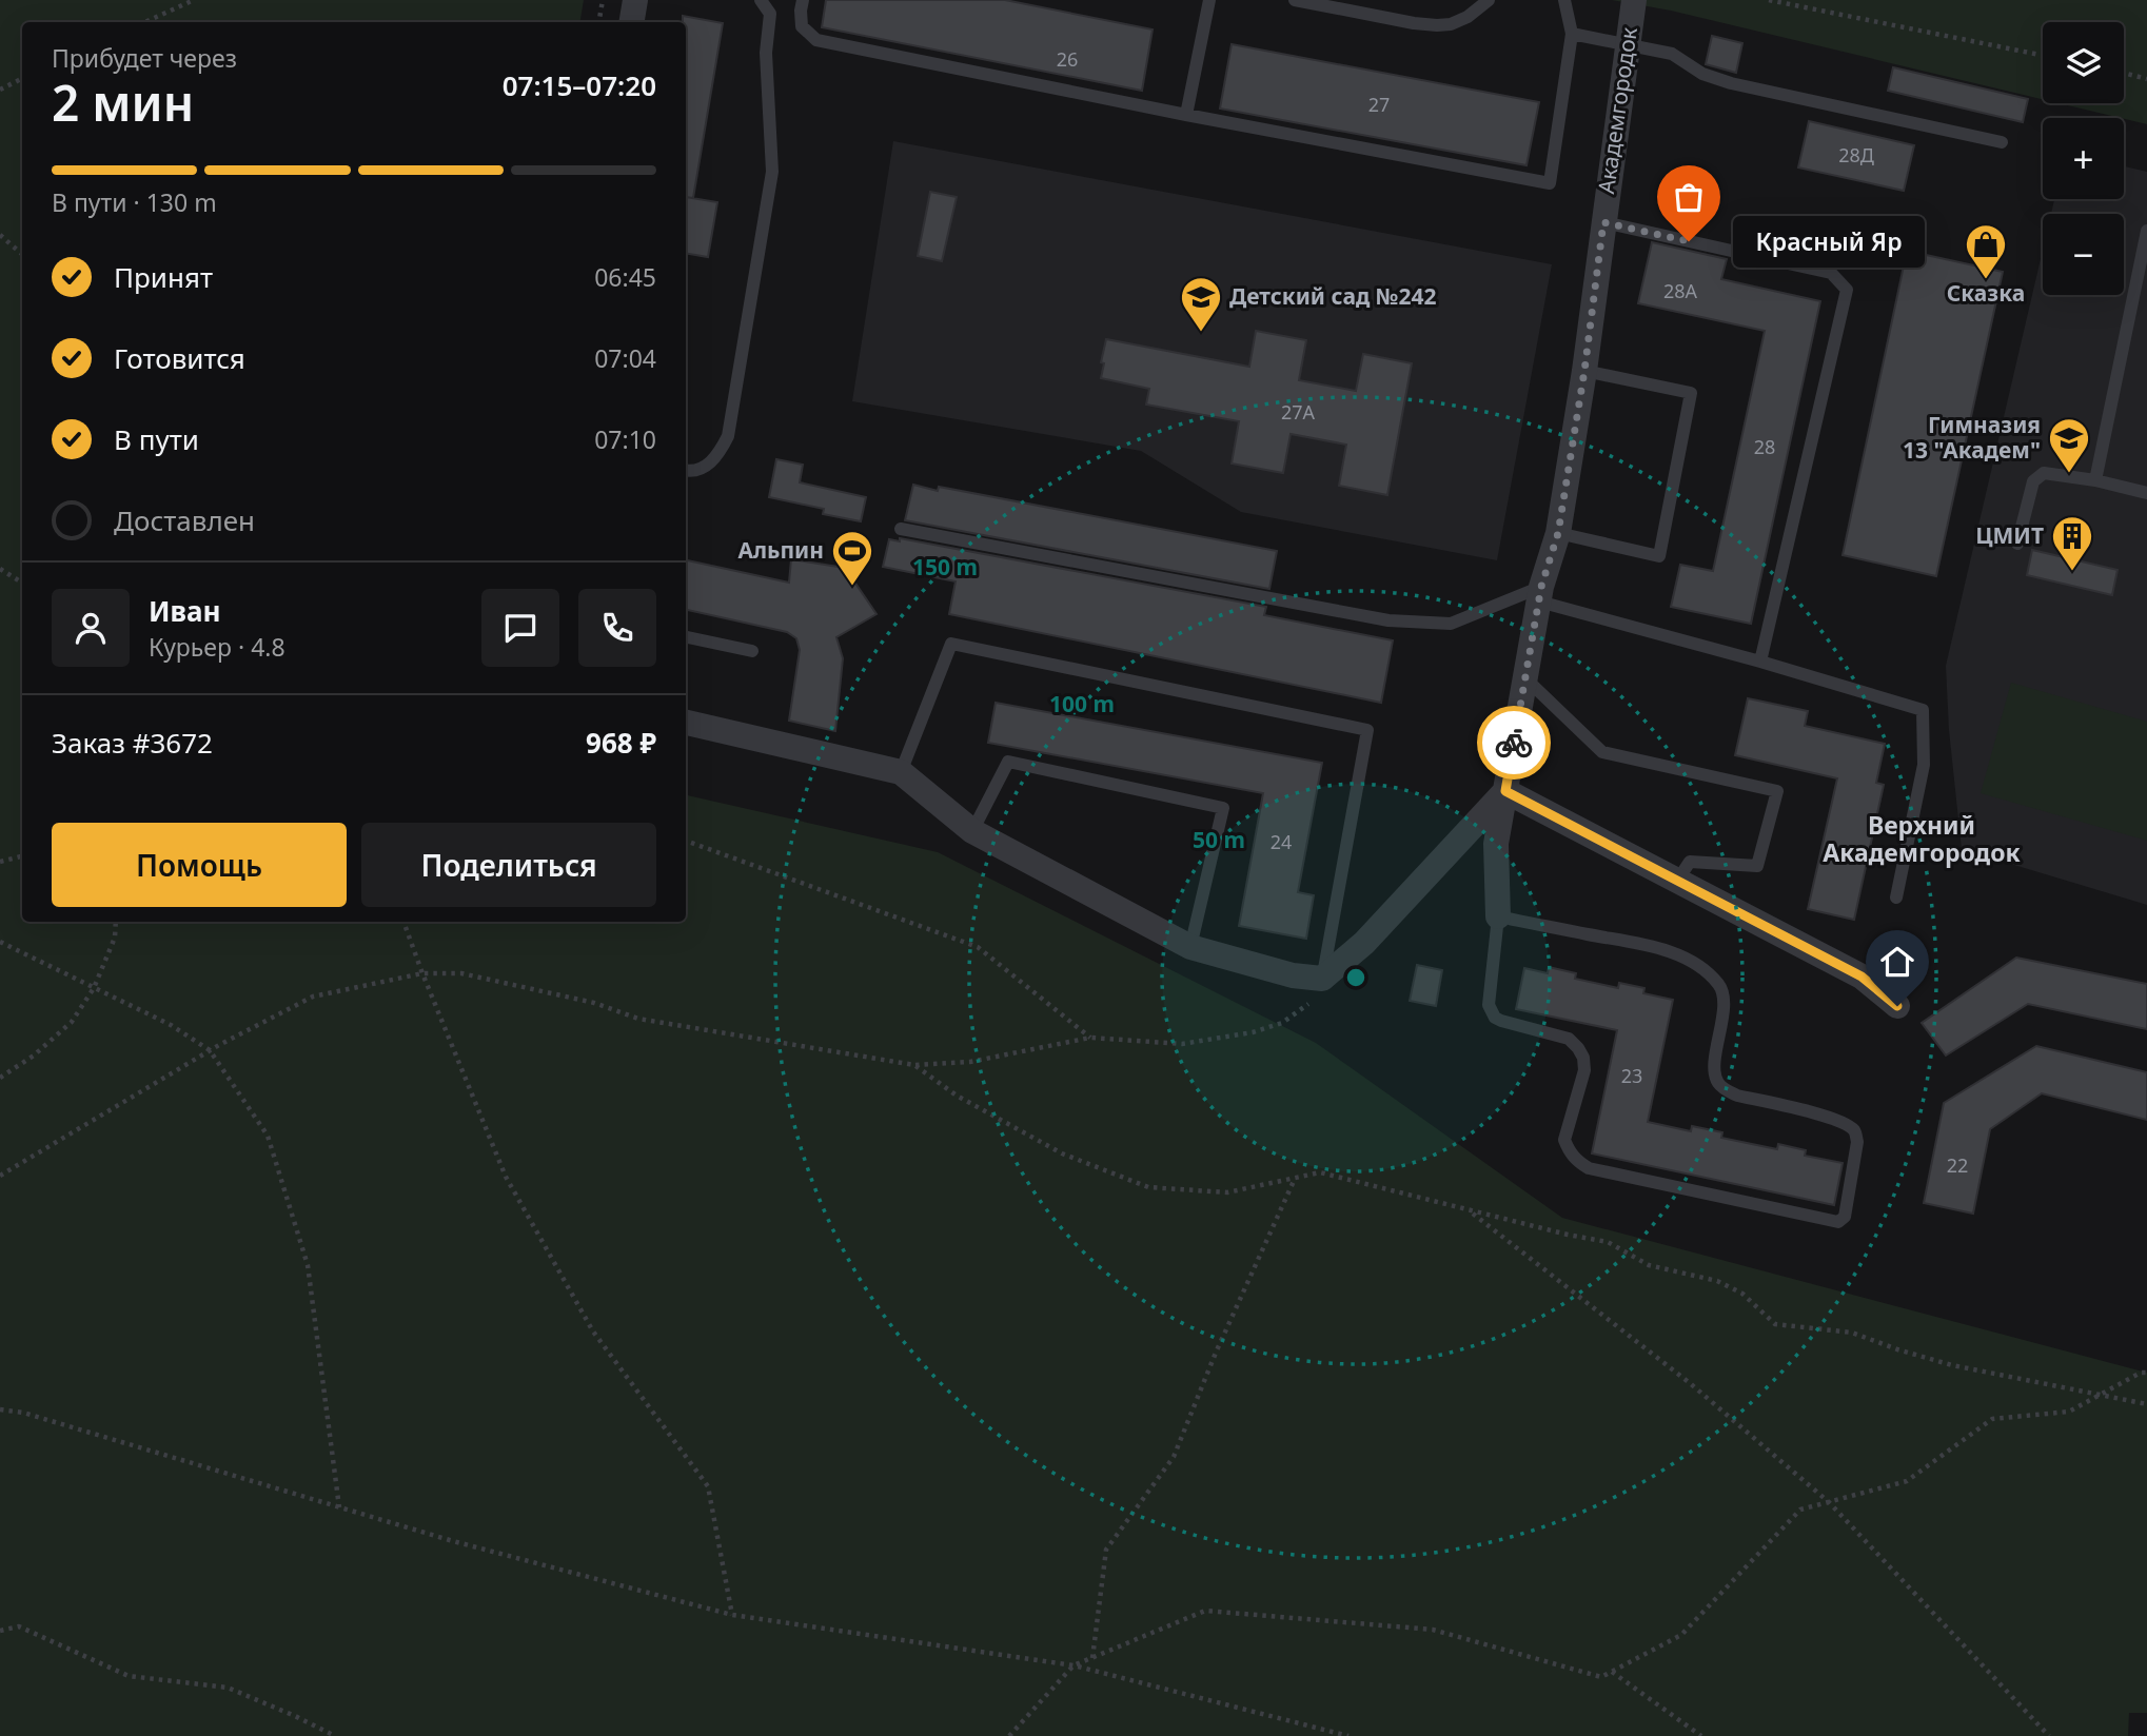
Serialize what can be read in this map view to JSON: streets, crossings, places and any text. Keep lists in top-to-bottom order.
{
  "streets": {
    "street": ["Академгородок"]
  },
  "districts": ["Верхний Академгородок"],
  "places": {
    "other": ["Красный Яр"],
    "shop": ["Сказка"],
    "school or university": ["Детский сад №242", "Гимназия 13 \"Академ\""],
    "building": ["ЦМИТ"],
    "sports": ["Альпин"]
  },
  "house_numbers": [
    "26",
    "27",
    "28Д",
    "28А",
    "27А",
    "28",
    "24",
    "23",
    "22"
  ],
  "page": {
    "map_buttons": ["+", "−"],
    "heading": ["2 мин", "Прибудет через", "07:15–07:20"],
    "panel": [
      "Иван",
      "Курьер · 4.8",
      "Заказ #3672",
      "968 ₽"
    ],
    "bar": "В пути · 130 m",
    "bubble": "Красный Яр",
    "list": [
      ["Принят", "06:45"],
      ["Готовится", "07:04"],
      ["В пути", "07:10"],
      "Доставлен"
    ],
    "buttons": ["Помощь", "Поделиться"]
  },
  "rings": ["150 m", "100 m", "50 m"]
}
